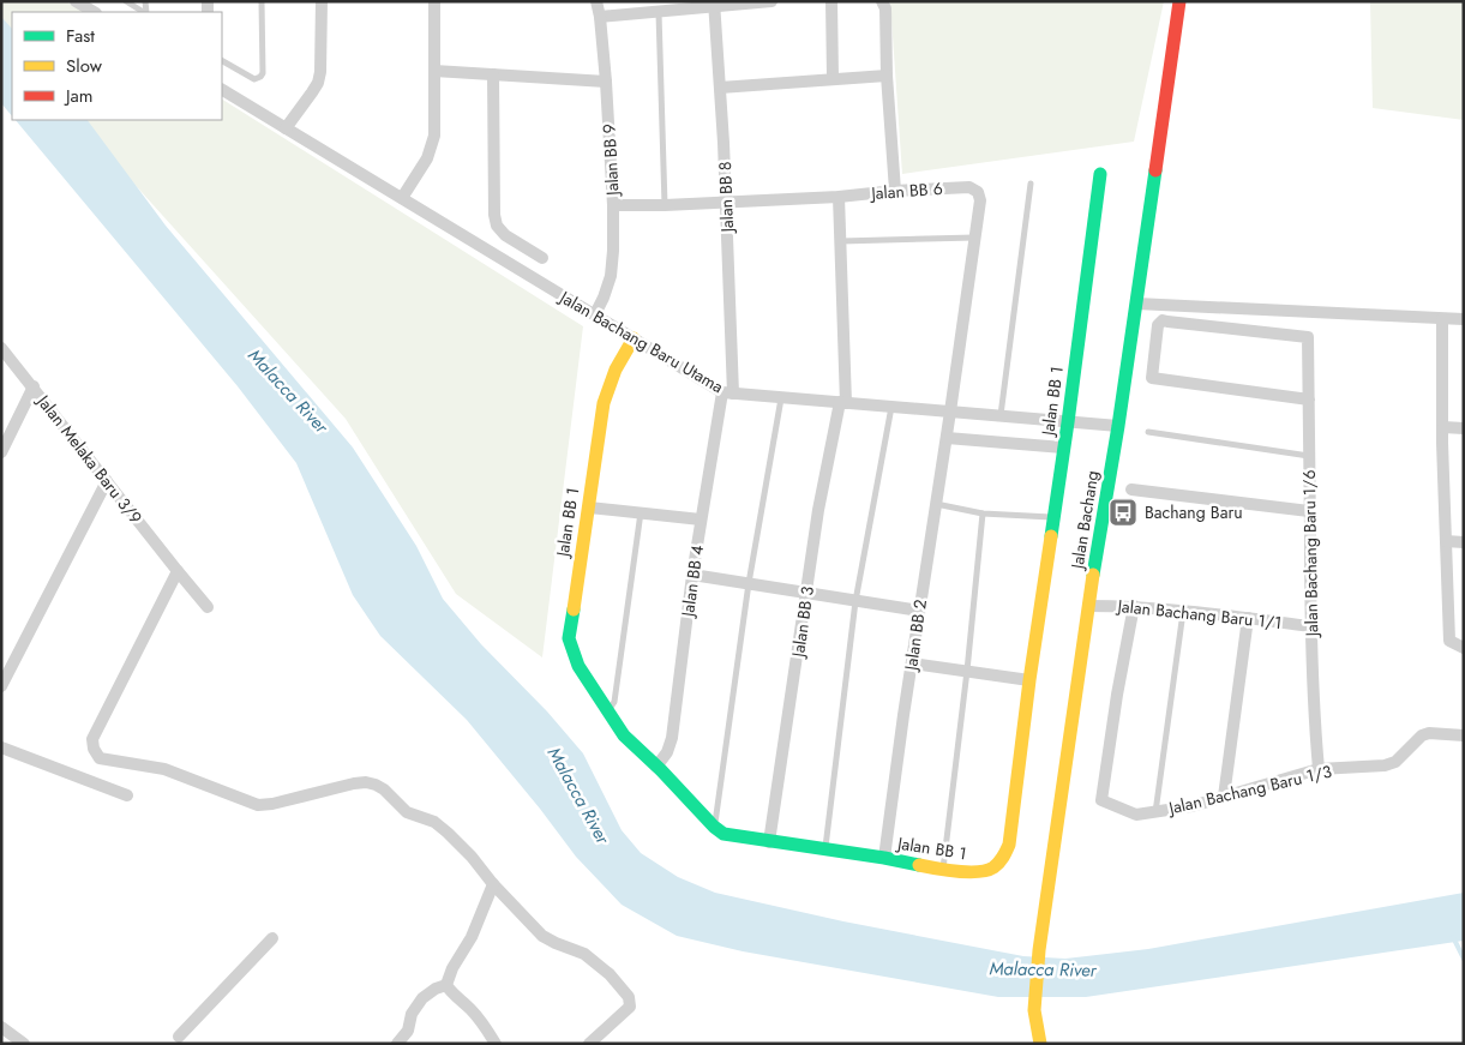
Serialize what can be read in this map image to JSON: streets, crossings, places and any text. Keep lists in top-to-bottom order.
{
  "streets": {
    "street": [
      "Jalan BB 9",
      "Jalan BB 6",
      "Jalan BB 8",
      "Jalan Bachang Baru Utama",
      "Jalan BB 1",
      "Jalan Melaka Baru 3/9",
      "Jalan Bachang",
      "Jalan Bachang Baru 1/6",
      "Jalan BB 4",
      "Jalan Bachang Baru 1/1",
      "Jalan BB 3",
      "Jalan BB 2",
      "Jalan Bachang Baru 1/3"
    ]
  },
  "crossings": [
    ["Jalan BB 9", "Jalan BB 6"],
    ["Jalan BB 9", "Jalan Bachang Baru Utama"],
    ["Jalan BB 6", "Jalan BB 8"],
    ["Jalan BB 6", "Jalan Bachang Baru Utama"],
    ["Jalan BB 6", "Jalan BB 3"],
    ["Jalan BB 6", "Jalan BB 2"],
    ["Jalan BB 8", "Jalan Bachang Baru Utama"],
    ["Jalan BB 8", "Jalan BB 4"],
    ["Jalan Bachang Baru Utama", "Jalan BB 1"],
    ["Jalan Bachang Baru Utama", "Jalan Bachang"],
    ["Jalan Bachang Baru Utama", "Jalan BB 4"],
    ["Jalan Bachang Baru Utama", "Jalan BB 3"],
    ["Jalan Bachang Baru Utama", "Jalan BB 2"],
    ["Jalan BB 1", "Jalan BB 4"],
    ["Jalan BB 1", "Jalan BB 3"],
    ["Jalan BB 1", "Jalan BB 2"],
    ["Jalan Bachang", "Jalan Bachang Baru 1/1"],
    ["Jalan Bachang Baru 1/6", "Jalan Bachang Baru 1/1"],
    ["Jalan Bachang Baru 1/6", "Jalan Bachang Baru 1/3"],
    ["Jalan Bachang Baru 1/1", "Jalan Bachang Baru 1/3"]
  ],
  "water": ["Malacca River"],
  "places": {
    "bus stop": ["Bachang Baru"]
  },
  "legend": ["Fast", "Slow", "Jam"]
}
